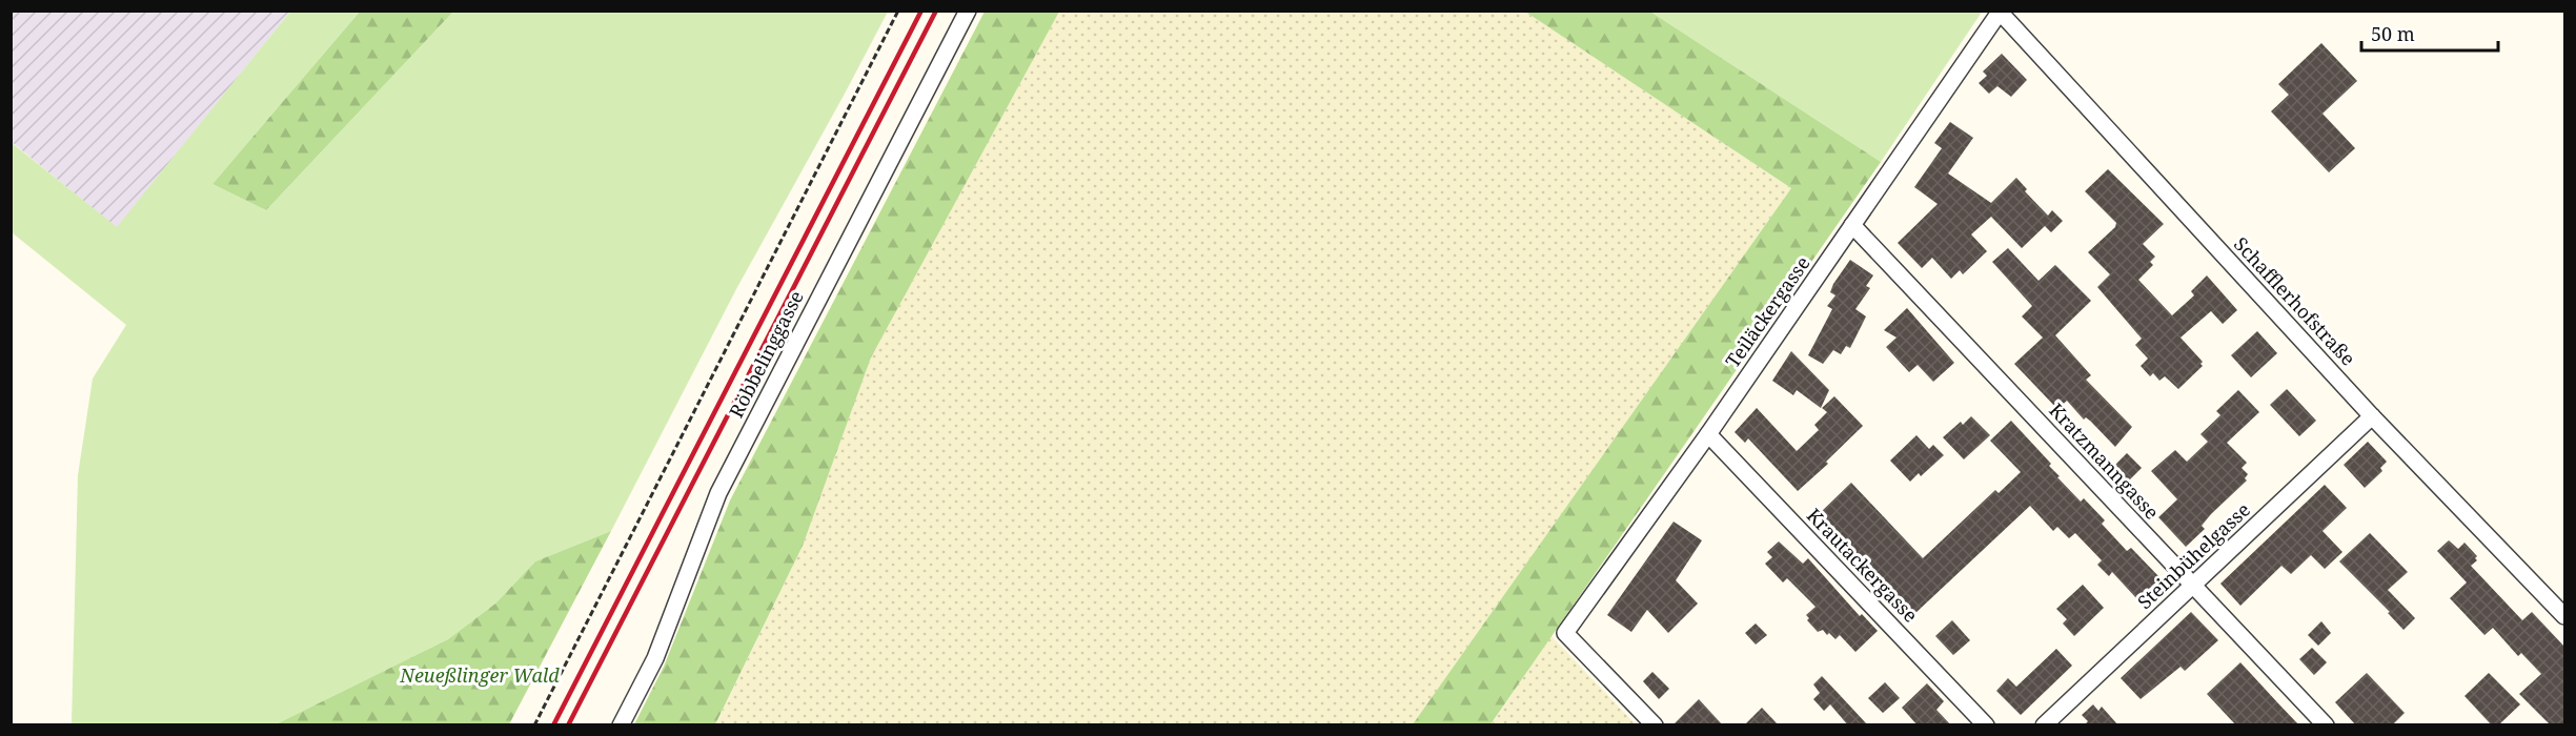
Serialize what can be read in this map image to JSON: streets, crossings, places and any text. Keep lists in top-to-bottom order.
{
  "streets": {
    "street": [
      "Schafflerhofstraße",
      "Teiläckergasse",
      "Röbbelinggasse",
      "Kratzmanngasse",
      "Steinbühelgasse",
      "Krautackergasse"
    ]
  },
  "crossings": [
    ["Schafflerhofstraße", "Teiläckergasse"],
    ["Schafflerhofstraße", "Steinbühelgasse"],
    ["Teiläckergasse", "Kratzmanngasse"],
    ["Teiläckergasse", "Krautackergasse"],
    ["Kratzmanngasse", "Steinbühelgasse"]
  ],
  "parks": ["Neueßlinger Wald"],
  "scale_bar": "50 m"
}
